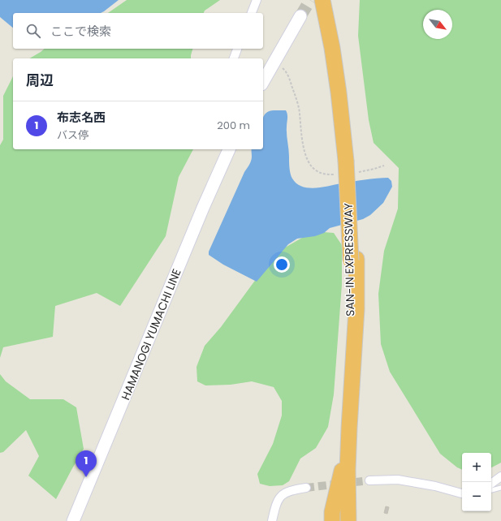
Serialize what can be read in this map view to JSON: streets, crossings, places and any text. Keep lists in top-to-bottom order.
{
  "streets": {
    "highway": ["SAN-IN EXPRESSWAY"],
    "main road": ["HAMANOGI YUMACHI LINE"]
  },
  "north": "bottom right",
  "page": {
    "search": "ここで検索",
    "heading": "周辺",
    "list": [
      {
        "mark": "1",
        "name": "布志名西",
        "note": "バス停",
        "value": "200 m"
      }
    ],
    "pins": "1",
    "map_buttons": ["+", "−"]
  }
}
